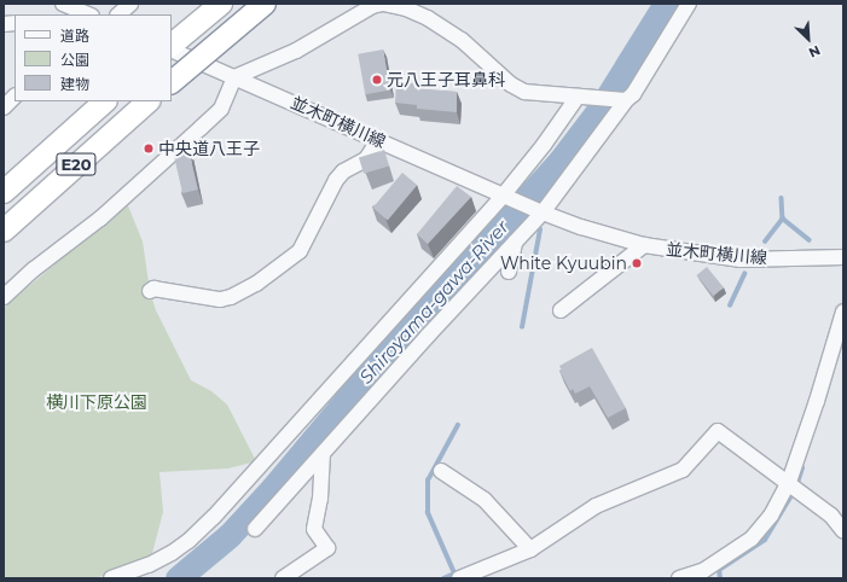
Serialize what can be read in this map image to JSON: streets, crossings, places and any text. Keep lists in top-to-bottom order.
{
  "streets": {
    "highway": ["E20"],
    "street": ["並木町横川線"]
  },
  "water": ["Shiroyama-gawa-River"],
  "parks": ["横川下原公園"],
  "places": ["元八王子耳鼻科", "中央道八王子", "White Kyuubin"],
  "legend": ["道路", "公園", "建物"],
  "north": "bottom right"
}
